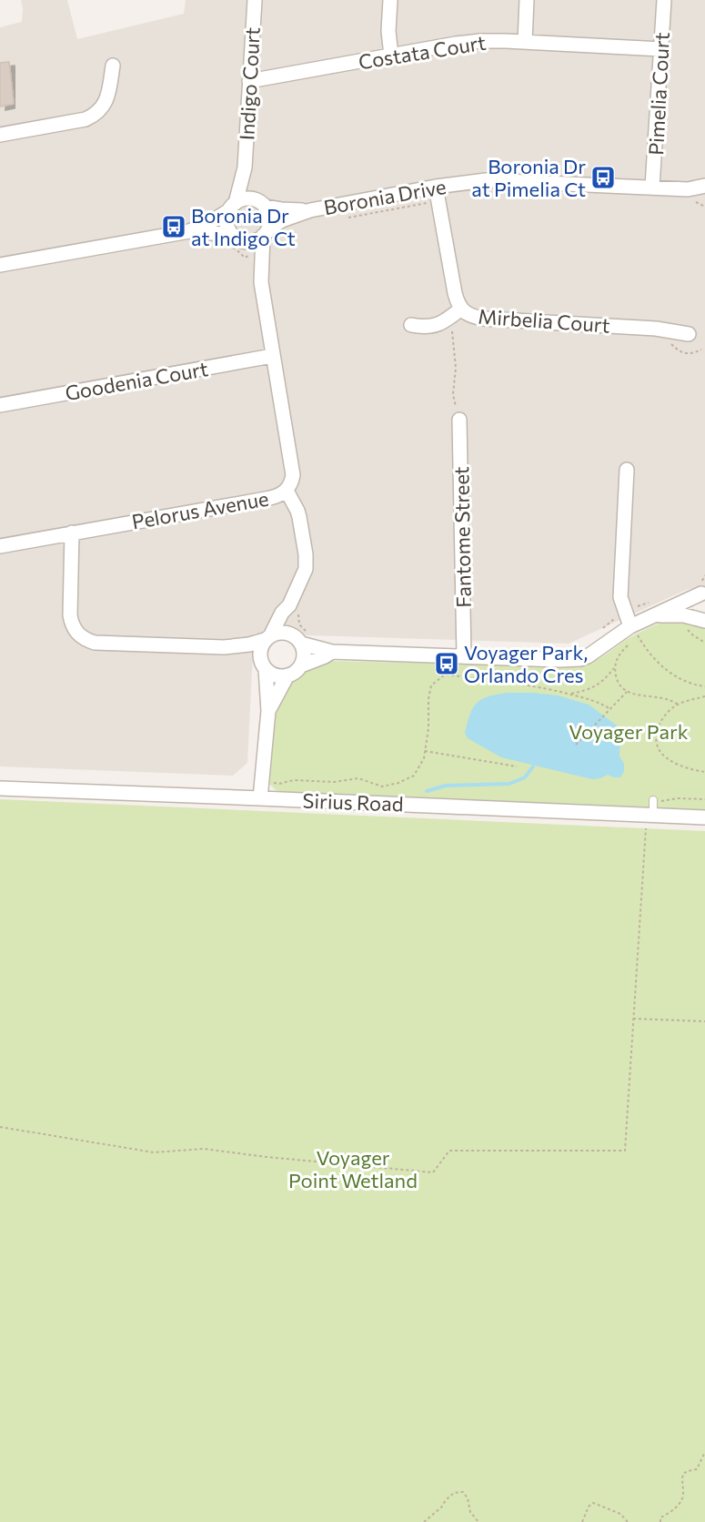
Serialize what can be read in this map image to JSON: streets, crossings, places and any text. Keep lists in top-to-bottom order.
{
  "streets": {
    "street": [
      "Costata Court",
      "Indigo Court",
      "Pimelia Court",
      "Boronia Drive",
      "Mirbelia Court",
      "Goodenia Court",
      "Pelorus Avenue",
      "Fantome Street",
      "Sirius Road"
    ]
  },
  "crossings": [
    ["Costata Court", "Indigo Court"],
    ["Costata Court", "Pimelia Court"],
    ["Indigo Court", "Boronia Drive"],
    ["Indigo Court", "Pelorus Avenue"],
    ["Pimelia Court", "Boronia Drive"],
    ["Boronia Drive", "Mirbelia Court"],
    ["Boronia Drive", "Pelorus Avenue"],
    ["Goodenia Court", "Pelorus Avenue"]
  ],
  "parks": ["Voyager Park", "Voyager Point Wetland"],
  "places": {
    "bus stop": ["Boronia Dr at Pimelia Ct", "Boronia Dr at Indigo Ct", "Voyager Park, Orlando Cres"]
  }
}
